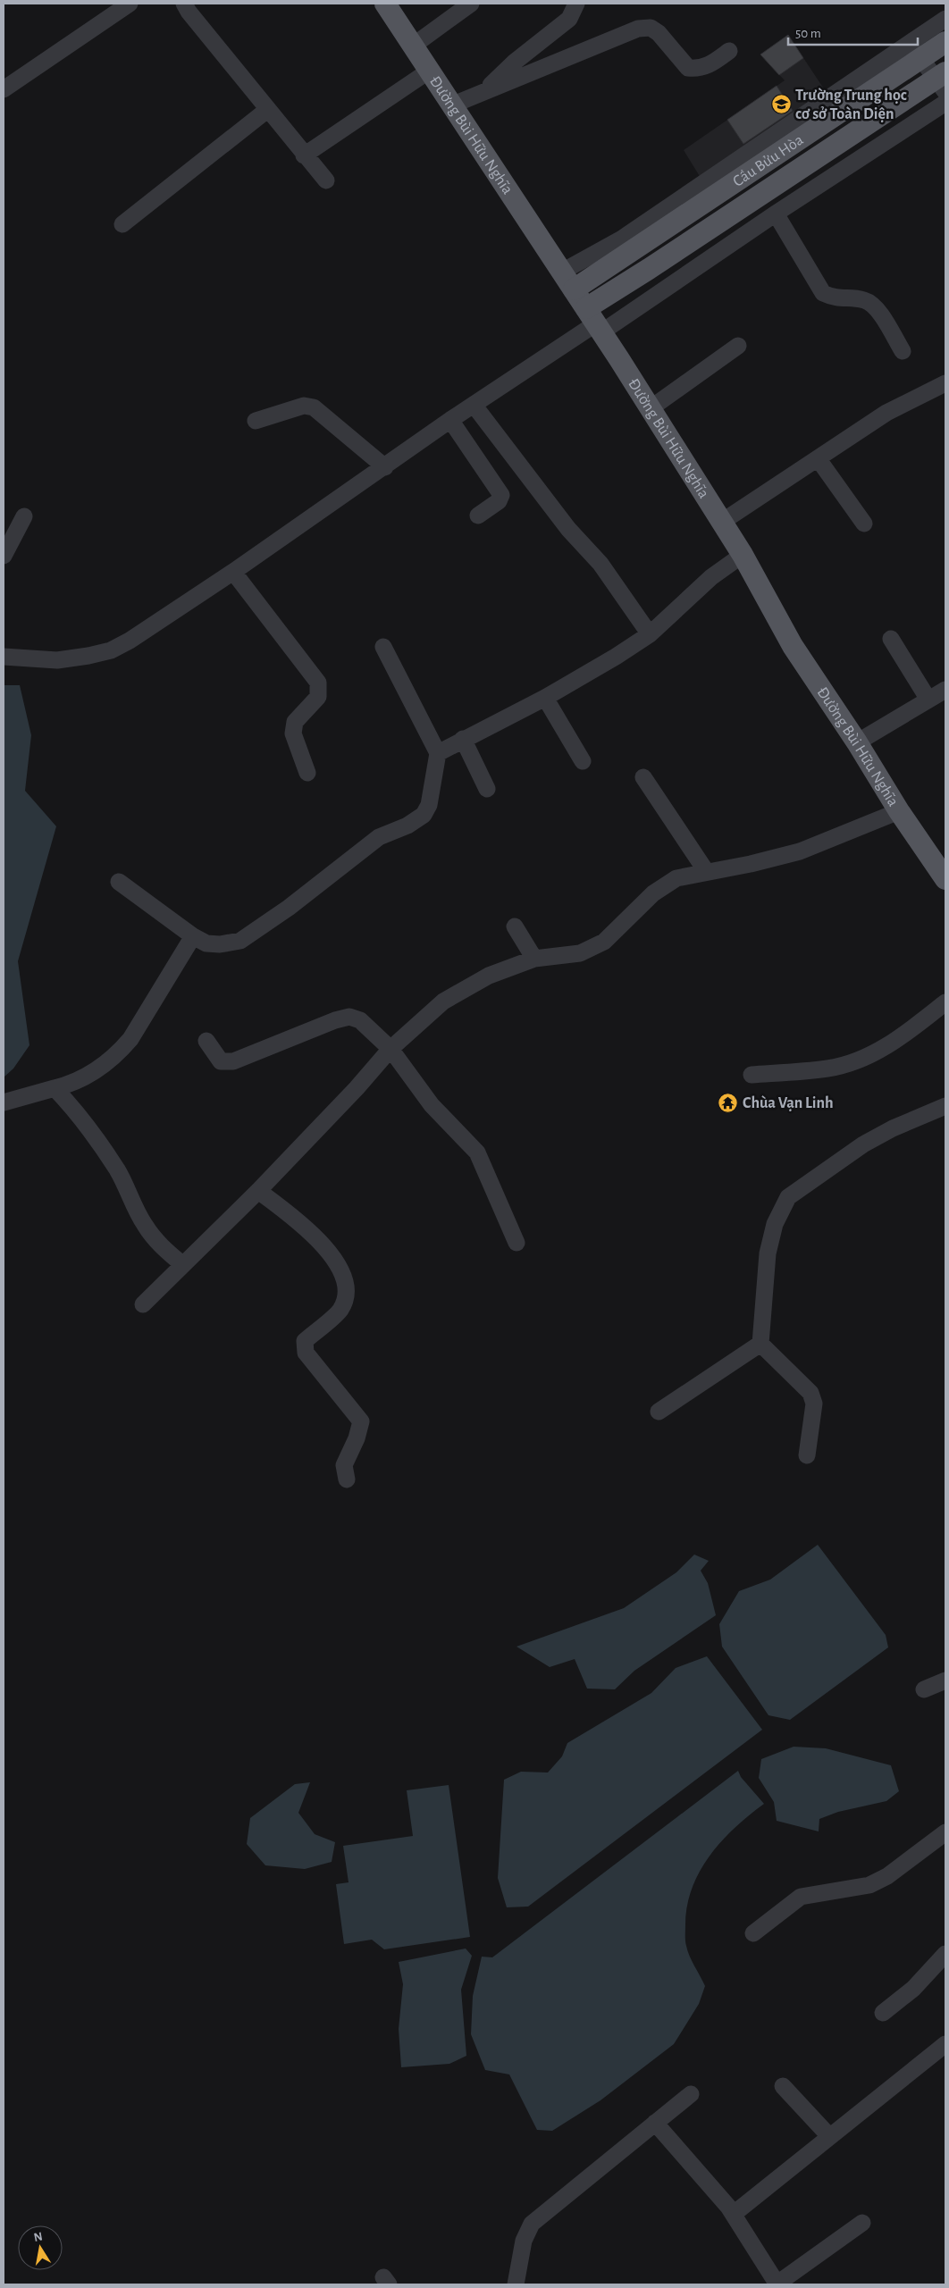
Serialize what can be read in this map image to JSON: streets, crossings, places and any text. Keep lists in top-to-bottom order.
{
  "streets": {
    "main road": ["Đường Bùi Hữu Nghĩa", "Cầu Bửu Hòa"]
  },
  "crossings": [
    ["Đường Bùi Hữu Nghĩa", "Cầu Bửu Hòa"]
  ],
  "places": {
    "school or university": ["Trường Trung học cơ sở Toàn Diện"],
    "temple": ["Chùa Vạn Linh"]
  },
  "scale_bar": "50 m",
  "north": "top"
}
